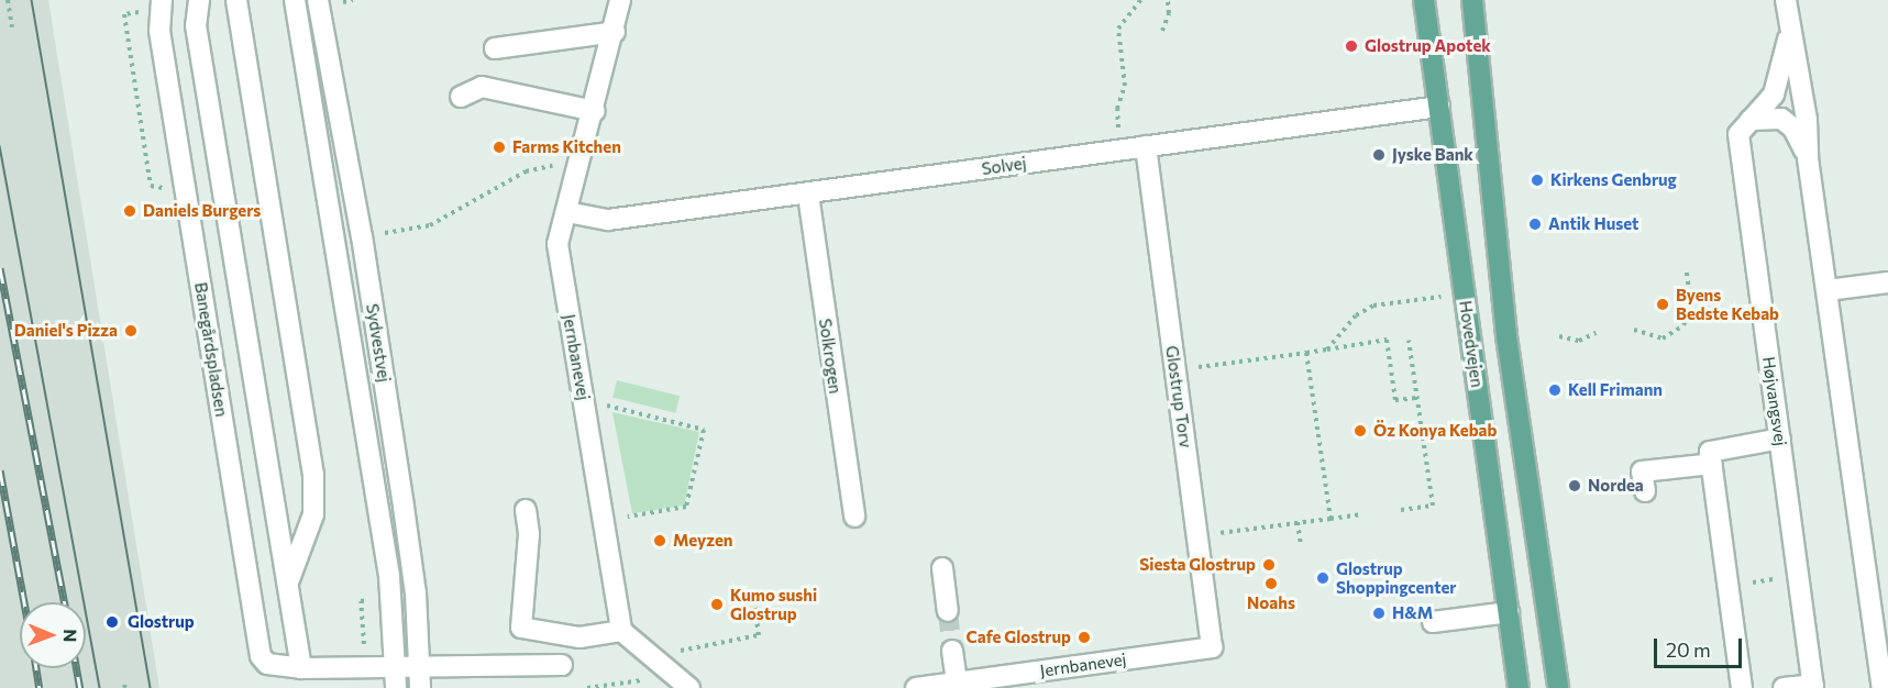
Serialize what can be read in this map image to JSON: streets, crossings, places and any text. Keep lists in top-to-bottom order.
{
  "streets": {
    "main road": ["Hovedvejen"],
    "street": [
      "Solvej",
      "Sydvestvej",
      "Banegårdspladsen",
      "Solkrogen",
      "Jernbanevej",
      "Glostrup Torv",
      "Højvangsvej"
    ]
  },
  "crossings": [
    ["Solvej", "Hovedvejen"],
    ["Solvej", "Solkrogen"],
    ["Solvej", "Jernbanevej"],
    ["Solvej", "Glostrup Torv"],
    ["Sydvestvej", "Banegårdspladsen"],
    ["Jernbanevej", "Glostrup Torv"]
  ],
  "places": [
    "Glostrup Apotek",
    "Farms Kitchen",
    "Jyske Bank",
    "Kirkens Genbrug",
    "Daniels Burgers",
    "Antik Huset",
    "Byens Bedste Kebab",
    "Daniel's Pizza",
    "Kell Frimann",
    "Öz Konya Kebab",
    "Nordea",
    "Meyzen",
    "Siesta Glostrup",
    "Glostrup Shoppingcenter",
    "Noahs",
    "Kumo sushi Glostrup",
    "H&M",
    "Glostrup",
    "Cafe Glostrup"
  ],
  "scale_bar": "20 m",
  "north": "right"
}
